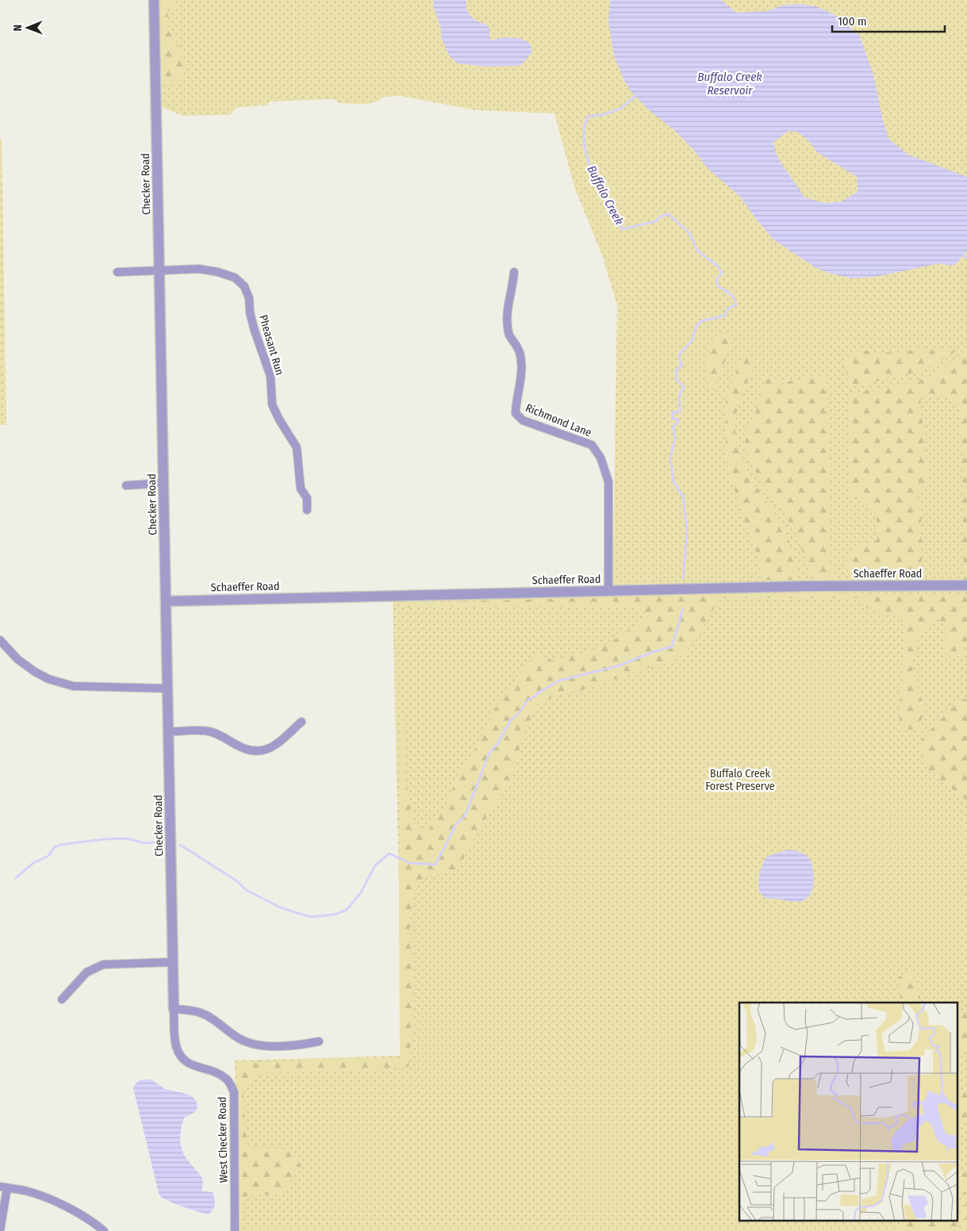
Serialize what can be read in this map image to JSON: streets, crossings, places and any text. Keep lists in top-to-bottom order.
{
  "streets": {
    "street": [
      "Checker Road",
      "Pheasant Run",
      "Richmond Lane",
      "Schaeffer Road",
      "West Checker Road"
    ]
  },
  "crossings": [
    ["Checker Road", "Pheasant Run"],
    ["Checker Road", "Schaeffer Road"],
    ["Checker Road", "West Checker Road"],
    ["Richmond Lane", "Schaeffer Road"]
  ],
  "water": ["Buffalo Creek Reservoir", "Buffalo Creek"],
  "parks": ["Buffalo Creek Forest Preserve"],
  "scale_bar": "100 m",
  "north": "left"
}
